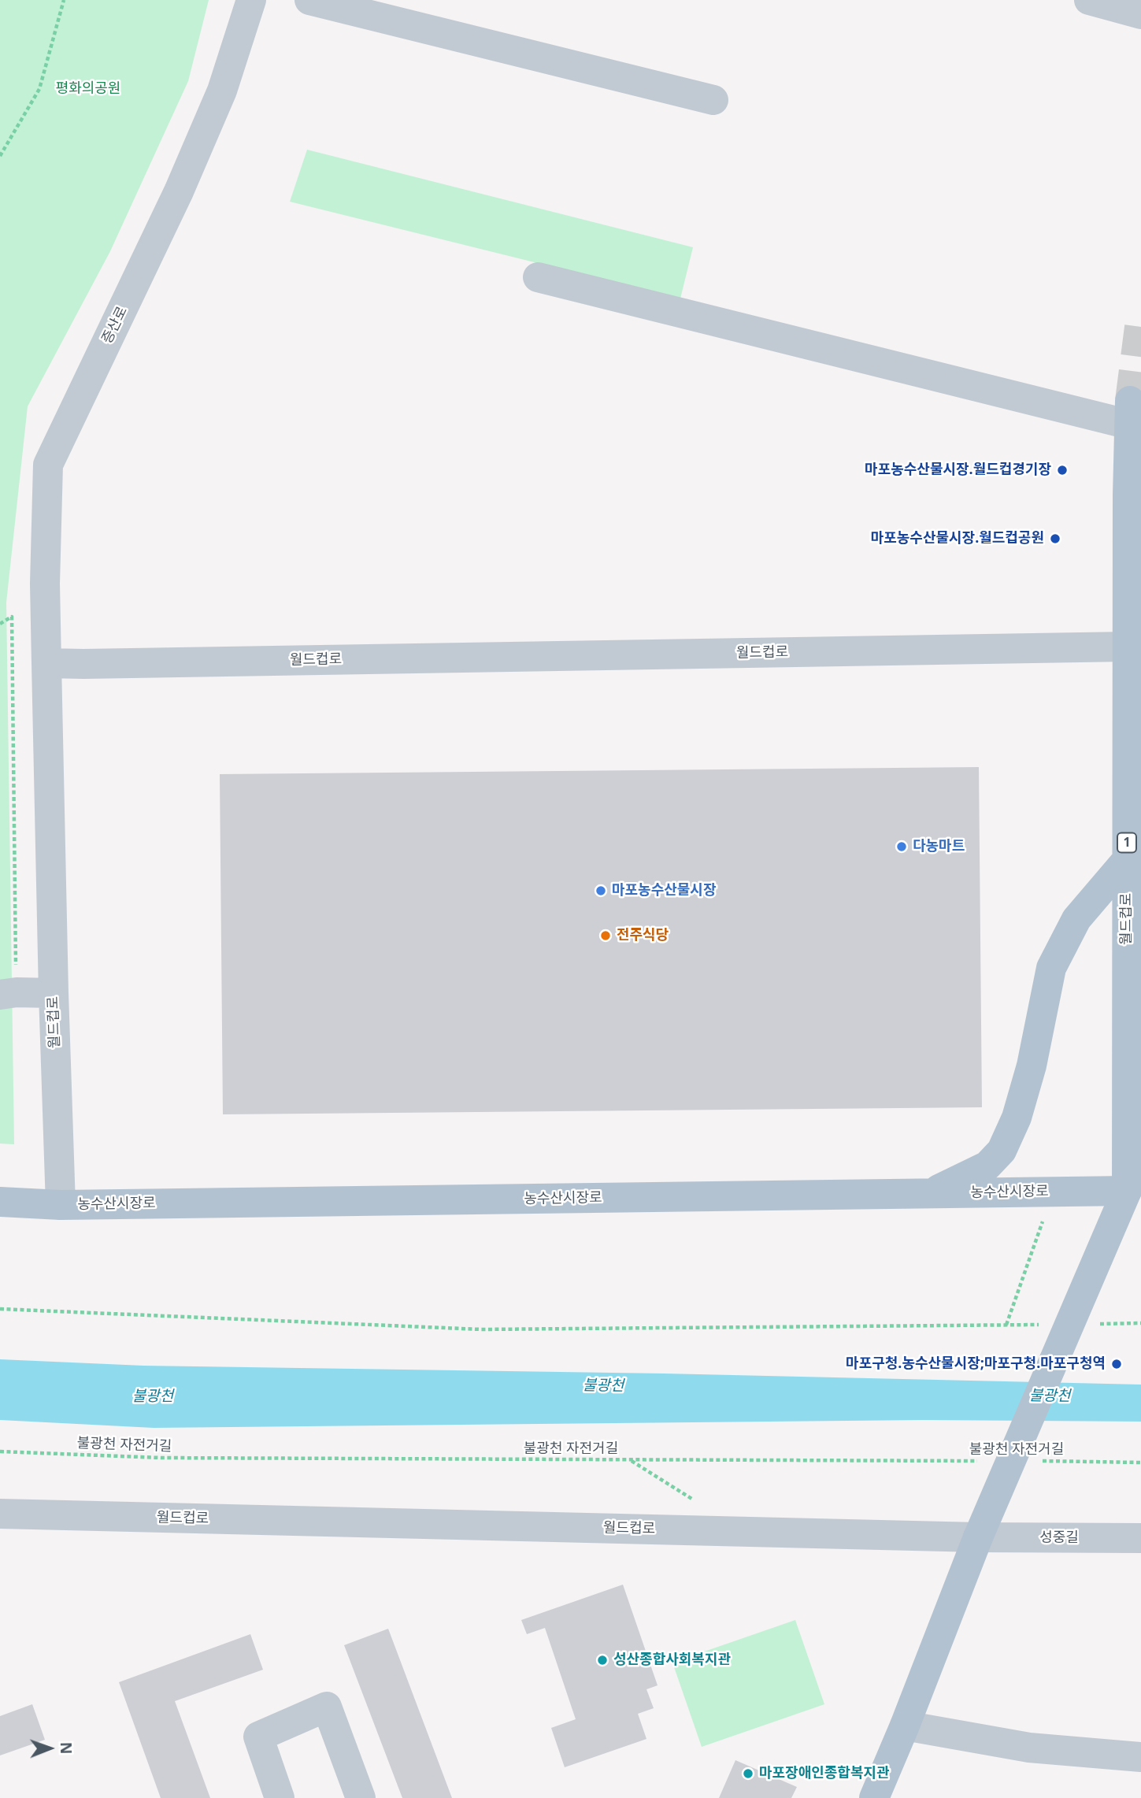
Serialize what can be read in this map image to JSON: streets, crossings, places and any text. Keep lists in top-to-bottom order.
{
  "streets": {
    "main road": ["월드컵로", "1", "농수산시장로"],
    "street": ["증산로", "성중길"],
    "path": ["불광천 자전거길"]
  },
  "crossings": [
    ["증산로", "월드컵로"],
    ["월드컵로", "농수산시장로"],
    ["월드컵로", "성중길"]
  ],
  "water": ["불광천"],
  "parks": ["평화의공원"],
  "places": [
    "마포농수산물시장.월드컵경기장",
    "마포농수산물시장.월드컵공원",
    "다농마트",
    "마포농수산물시장",
    "전주식당",
    "마포구청.농수산물시장;마포구청.마포구청역",
    "성산종합사회복지관",
    "마포장애인종합복지관"
  ],
  "north": "right"
}
